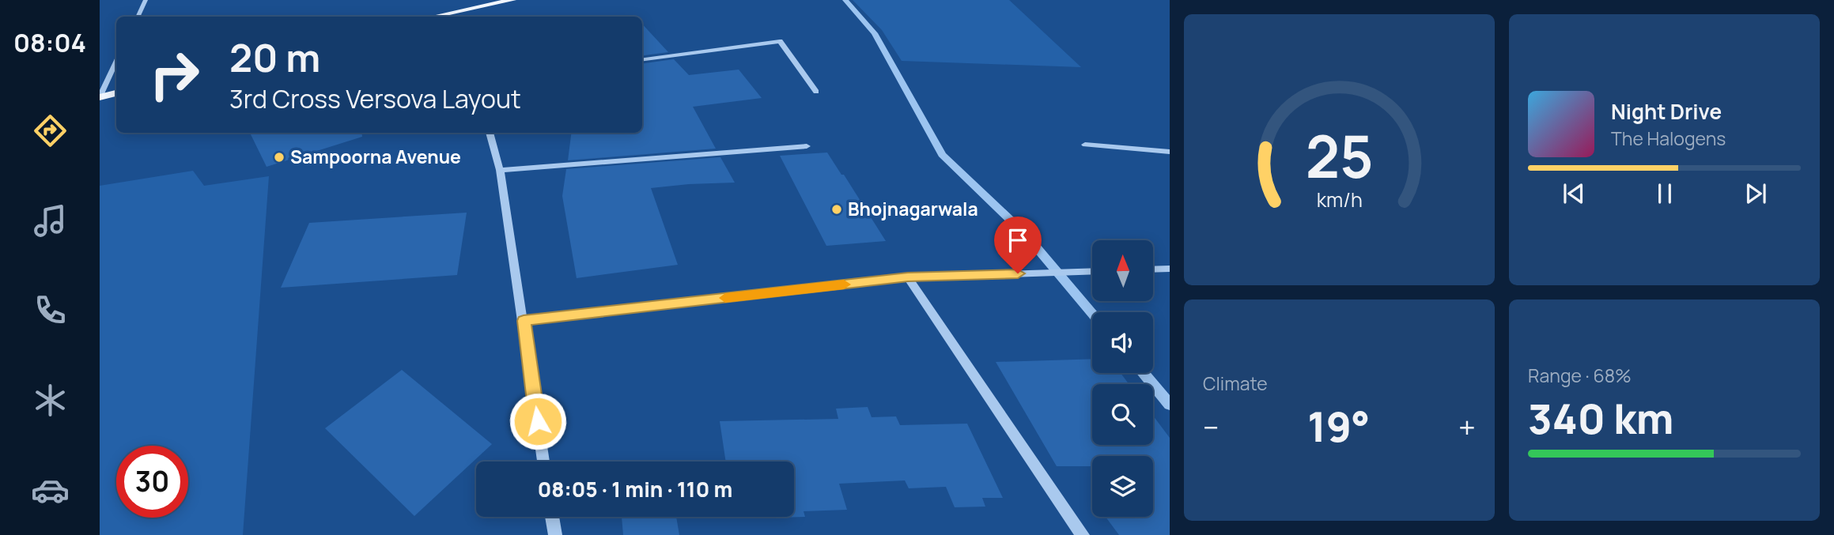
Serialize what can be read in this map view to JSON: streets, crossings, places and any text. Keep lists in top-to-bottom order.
{
  "places": ["Sampoorna Avenue", "Bhojnagarwala"],
  "north": "top",
  "page": {
    "tabs": "08:04",
    "turn": ["20 m", "3rd Cross Versova Layout"],
    "song": ["Night Drive", "The Halogens"],
    "tile": [
      "Climate",
      ["Range · 68%", "340 km"]
    ],
    "heat": ["−", "19°", "+"],
    "limit": "30",
    "trip": "08:05 · 1 min · 110 m",
    "gauge": ["25", "km/h"]
  }
}
